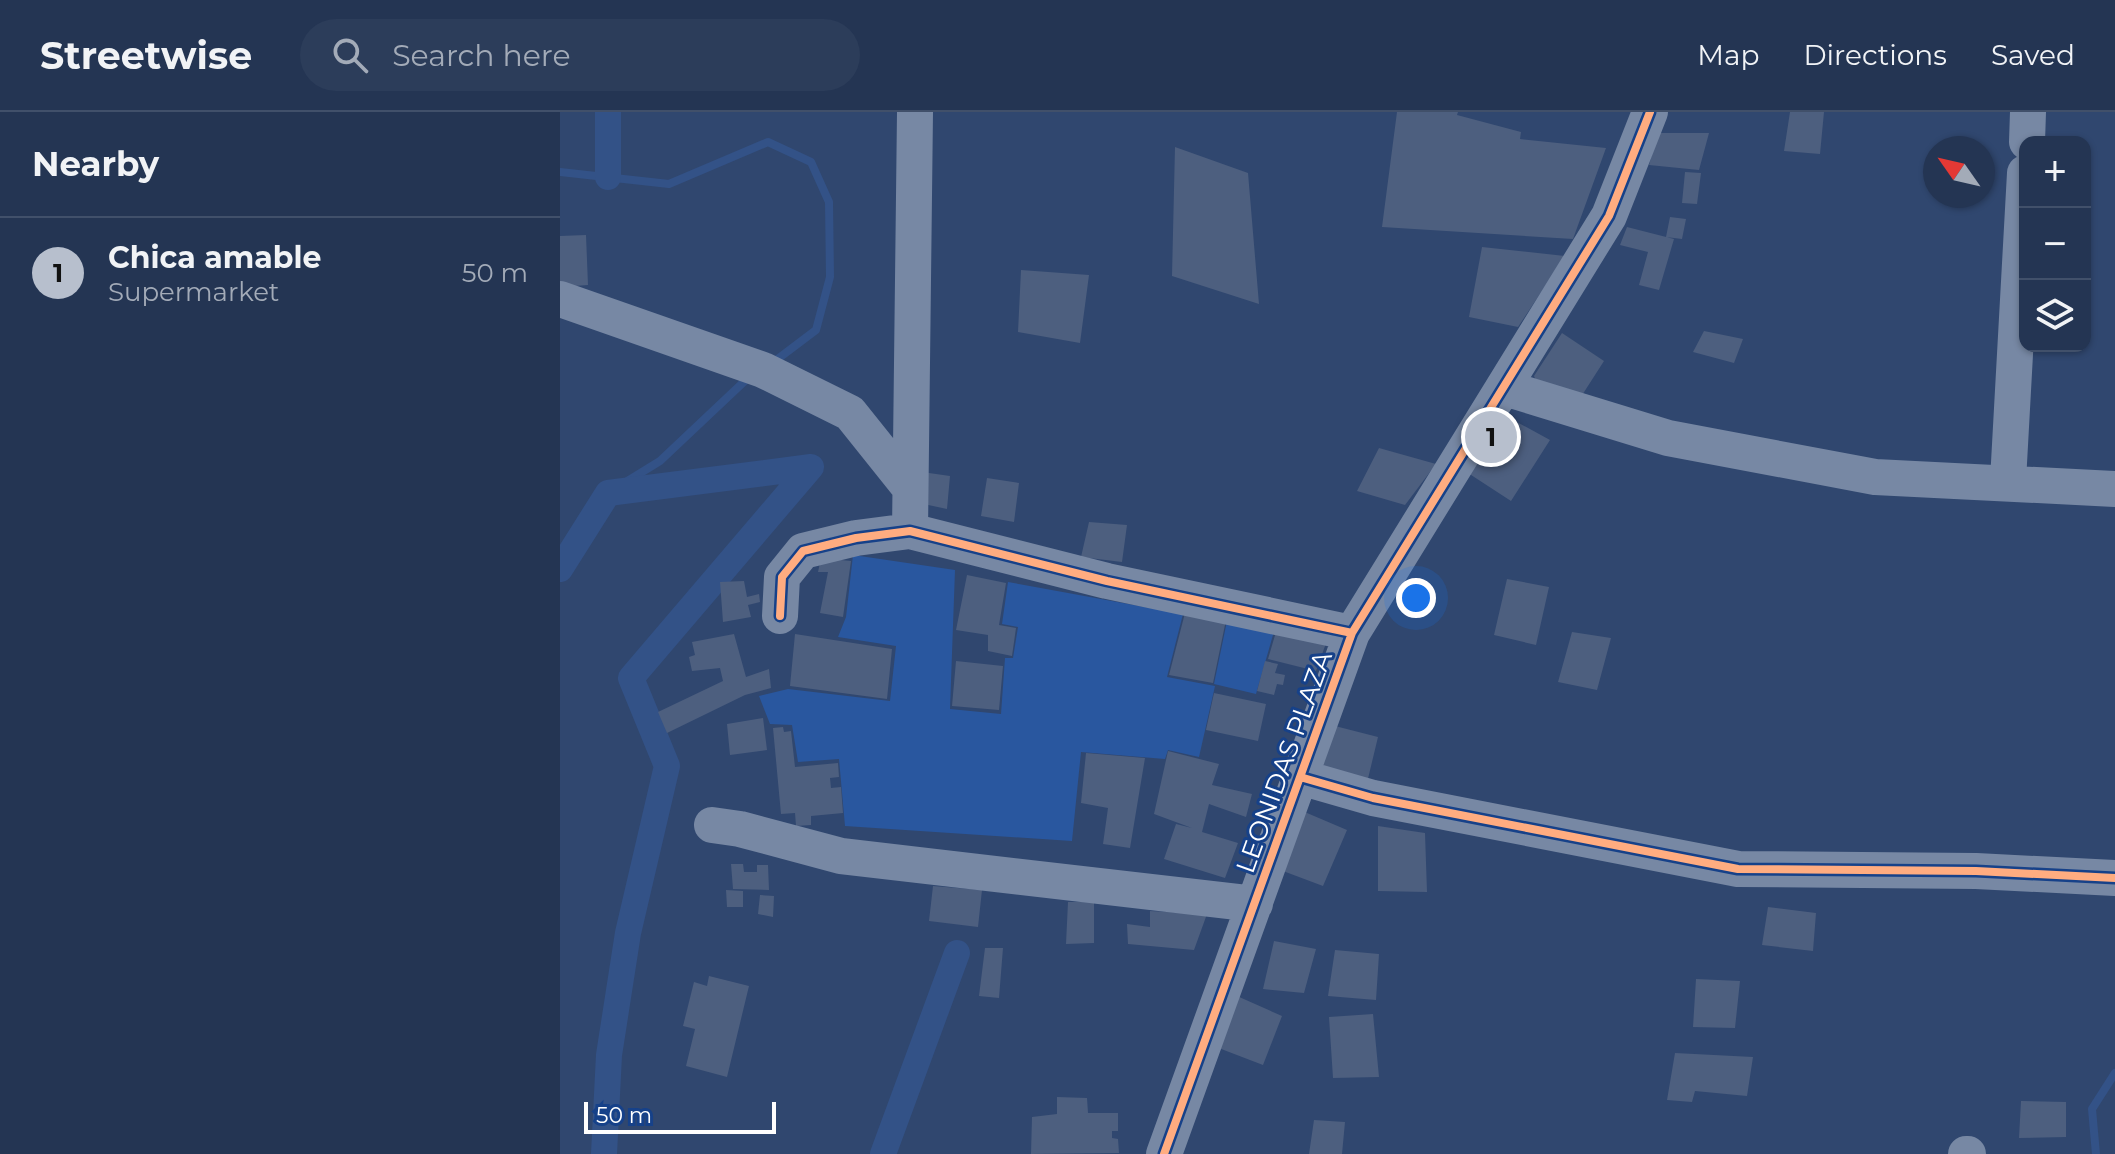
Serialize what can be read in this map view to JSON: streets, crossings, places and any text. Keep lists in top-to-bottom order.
{
  "streets": {
    "street": ["LEONIDAS PLAZA"]
  },
  "scale_bar": "50 m",
  "north": "top left",
  "page": {
    "header": "Streetwise",
    "search": "Search here",
    "nav": ["Map", "Directions", "Saved"],
    "heading": "Nearby",
    "map_buttons": ["+", "−"],
    "list": [
      {
        "mark": "1",
        "name": "Chica amable",
        "note": "Supermarket",
        "value": "50 m"
      }
    ],
    "pins": "1",
    "scale": "50 m"
  }
}
